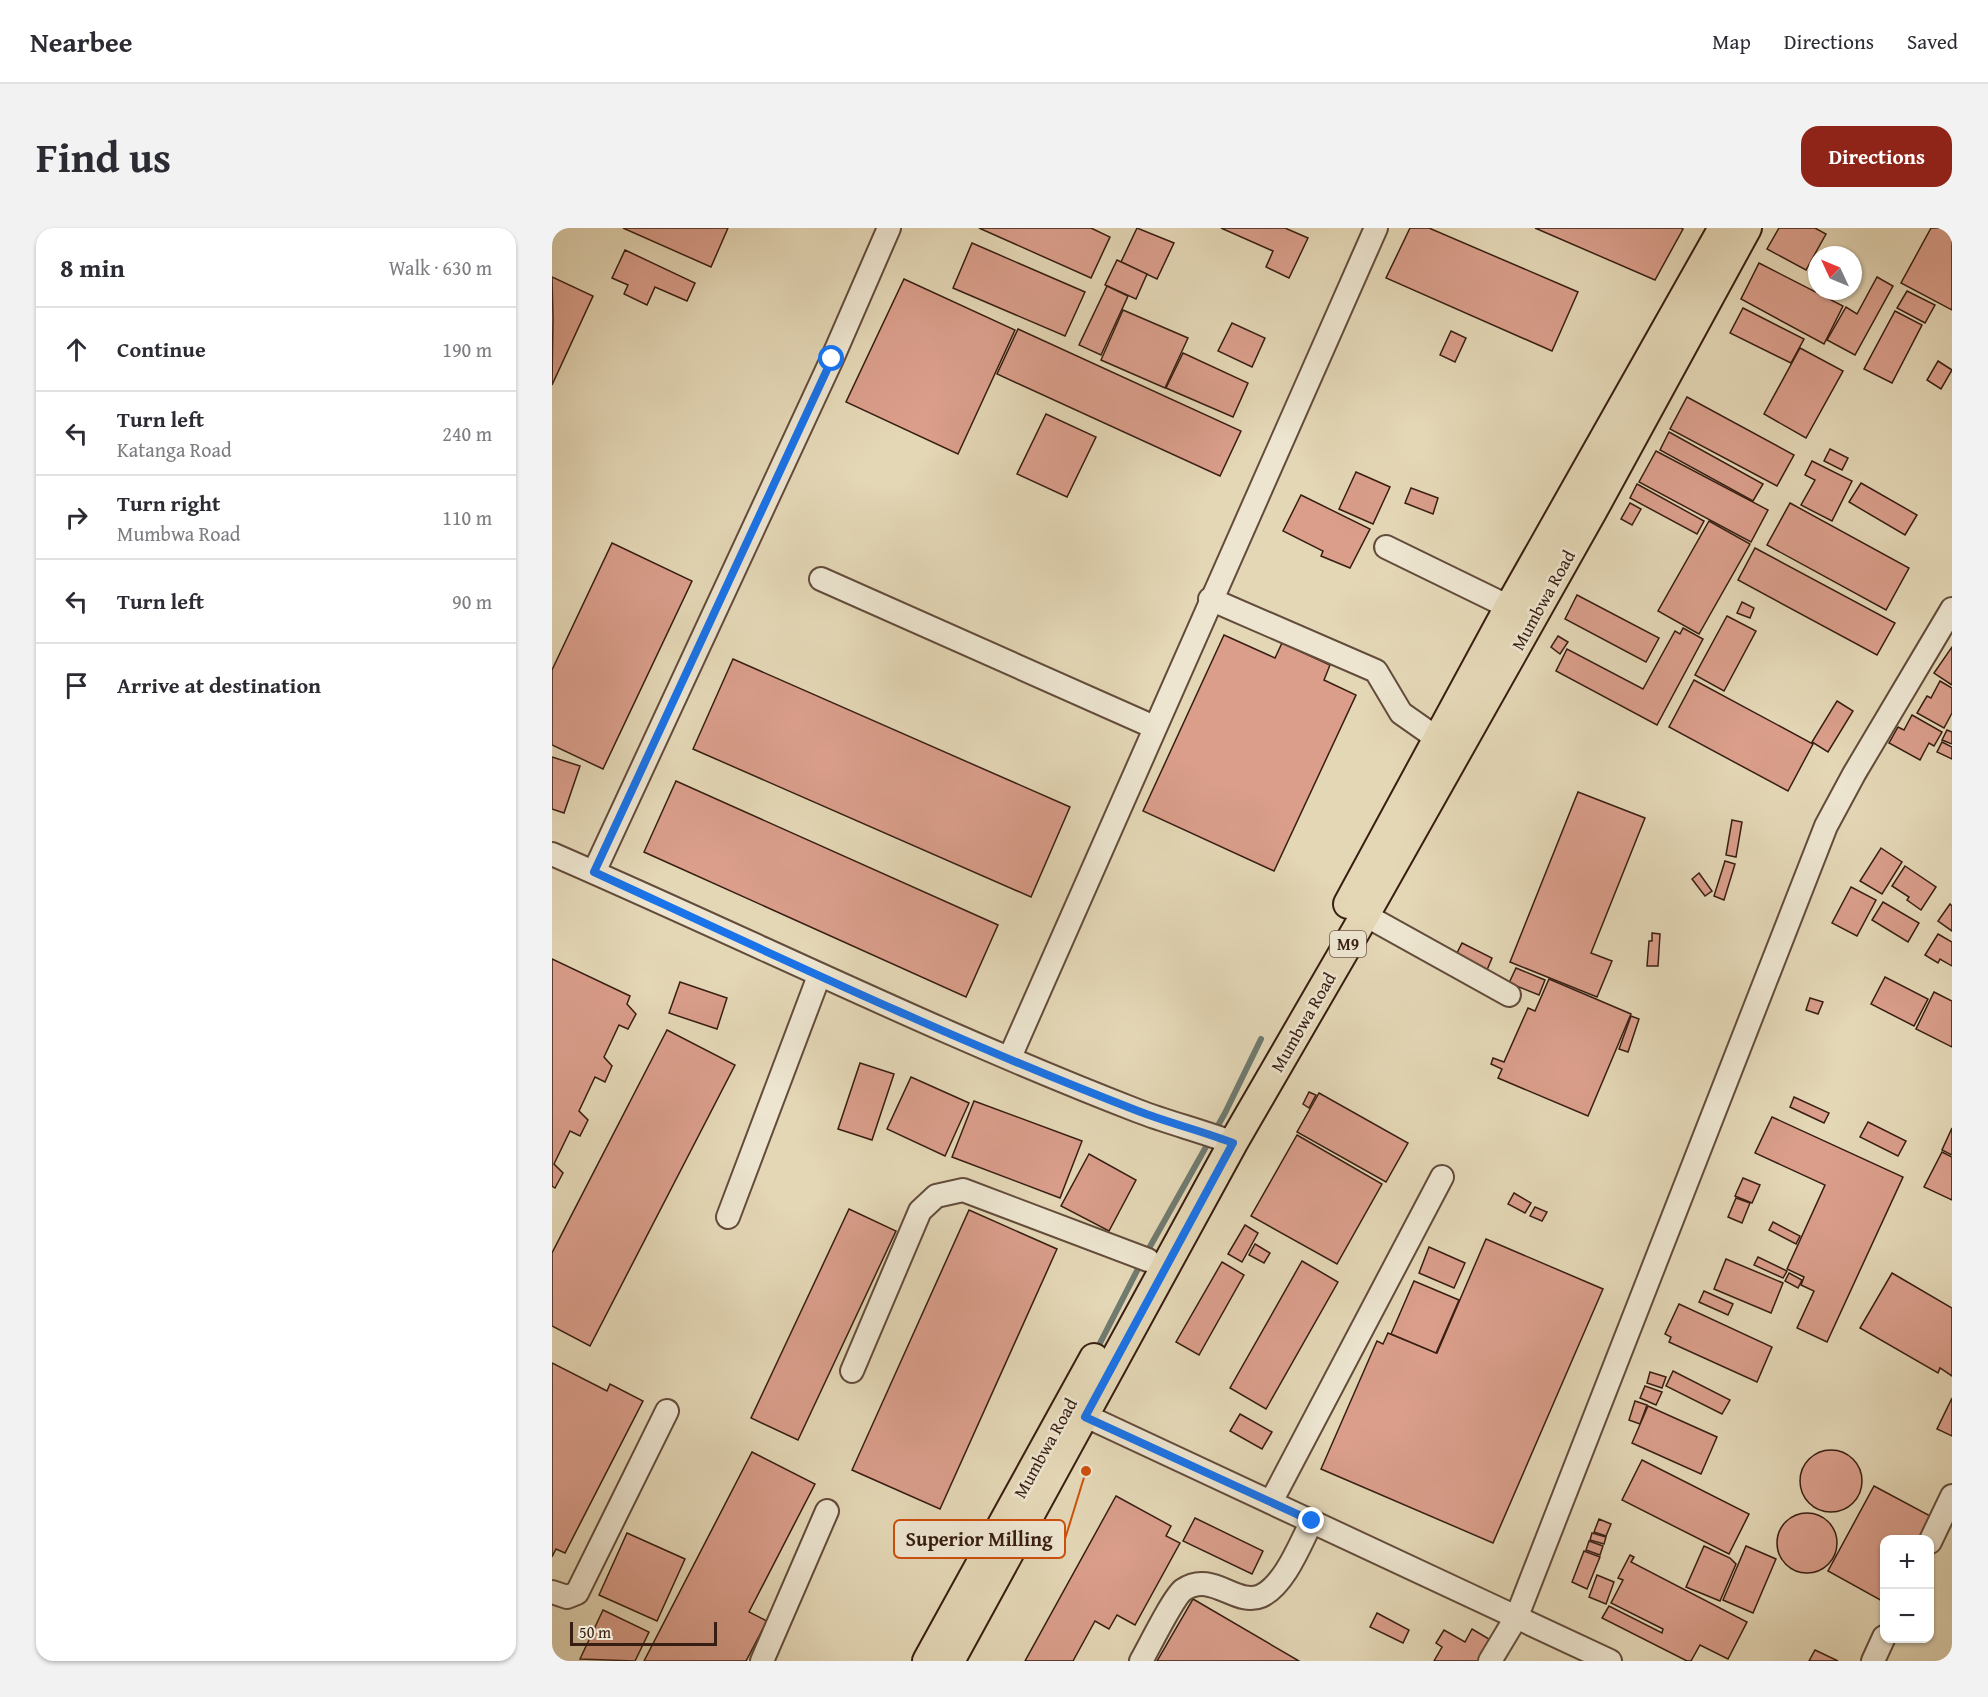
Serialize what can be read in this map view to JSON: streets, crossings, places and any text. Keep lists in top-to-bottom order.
{
  "streets": {
    "main road": ["Mumbwa Road", "M9"]
  },
  "places": ["Superior Milling"],
  "scale_bar": "50 m",
  "north": "top left",
  "page": {
    "header": "Nearbee",
    "nav": ["Map", "Directions", "Saved"],
    "title": "Find us",
    "buttons": "Directions",
    "heading": ["8 min", "Walk · 630 m"],
    "list": [
      ["Continue", "190 m"],
      ["Turn left", "Katanga Road", "240 m"],
      ["Turn right", "Mumbwa Road", "110 m"],
      ["Turn left", "90 m"],
      "Arrive at destination"
    ],
    "map_buttons": ["+", "−"],
    "scale": "50 m"
  }
}
